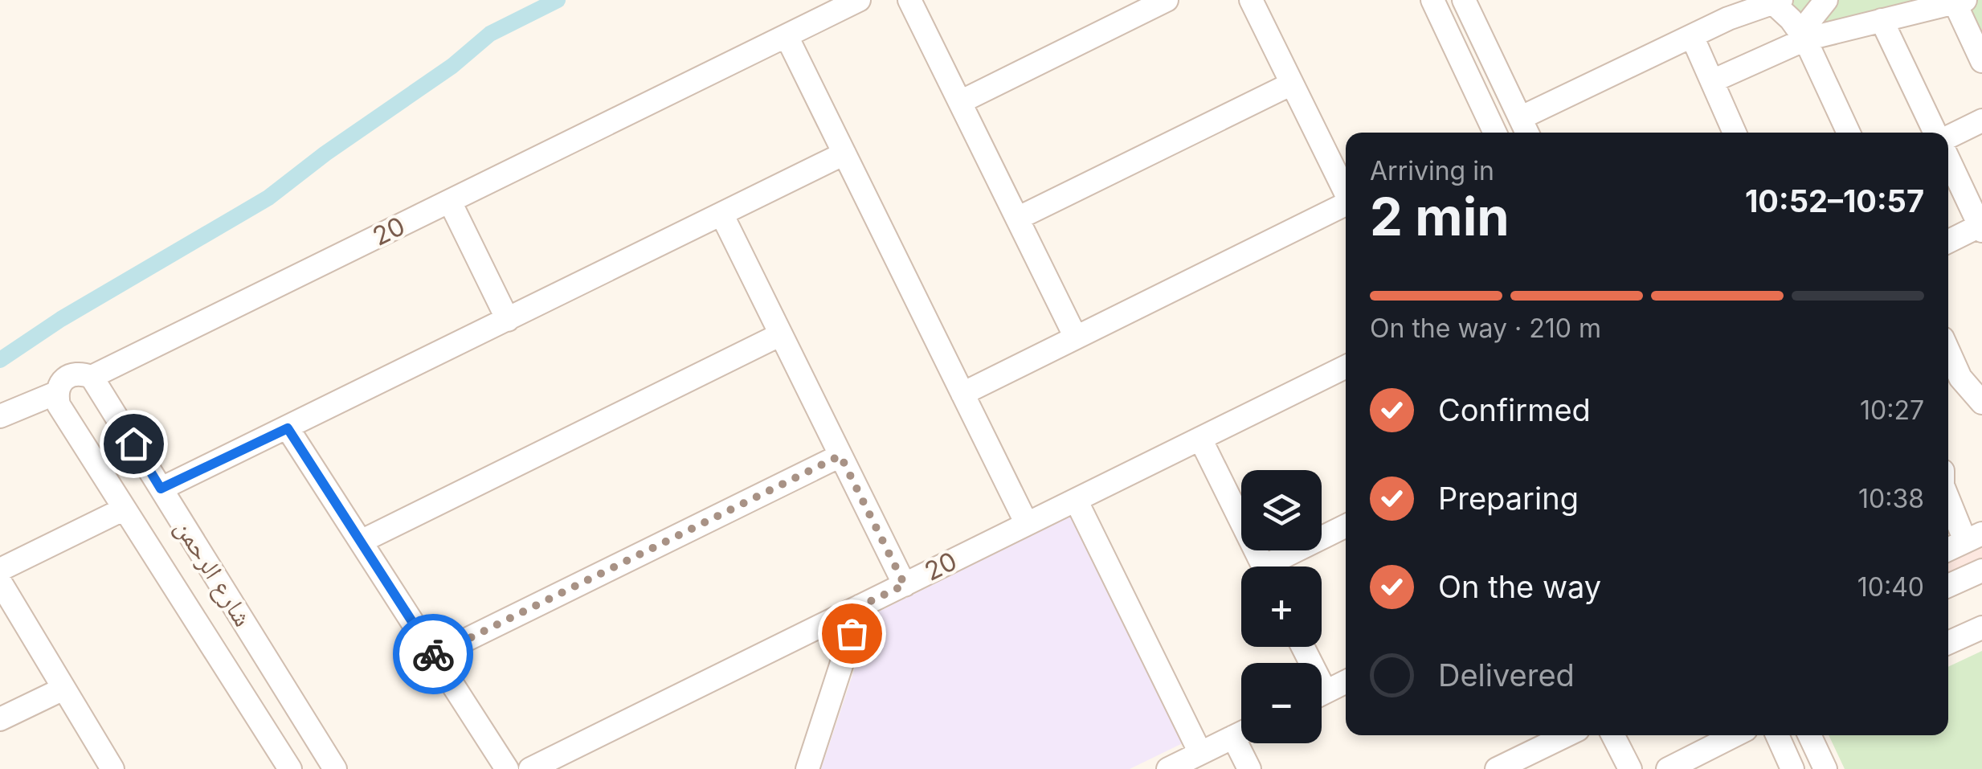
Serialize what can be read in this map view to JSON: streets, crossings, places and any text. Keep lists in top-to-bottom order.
{
  "streets": {
    "street": ["20", "شارع الرحمن"]
  },
  "crossings": [
    ["20", "شارع الرحمن"]
  ],
  "page": {
    "heading": ["2 min", "Arriving in", "10:52–10:57"],
    "bar": "On the way · 210 m",
    "list": [
      ["Confirmed", "10:27"],
      ["Preparing", "10:38"],
      ["On the way", "10:40"],
      "Delivered"
    ],
    "map_buttons": ["+", "−"]
  }
}
